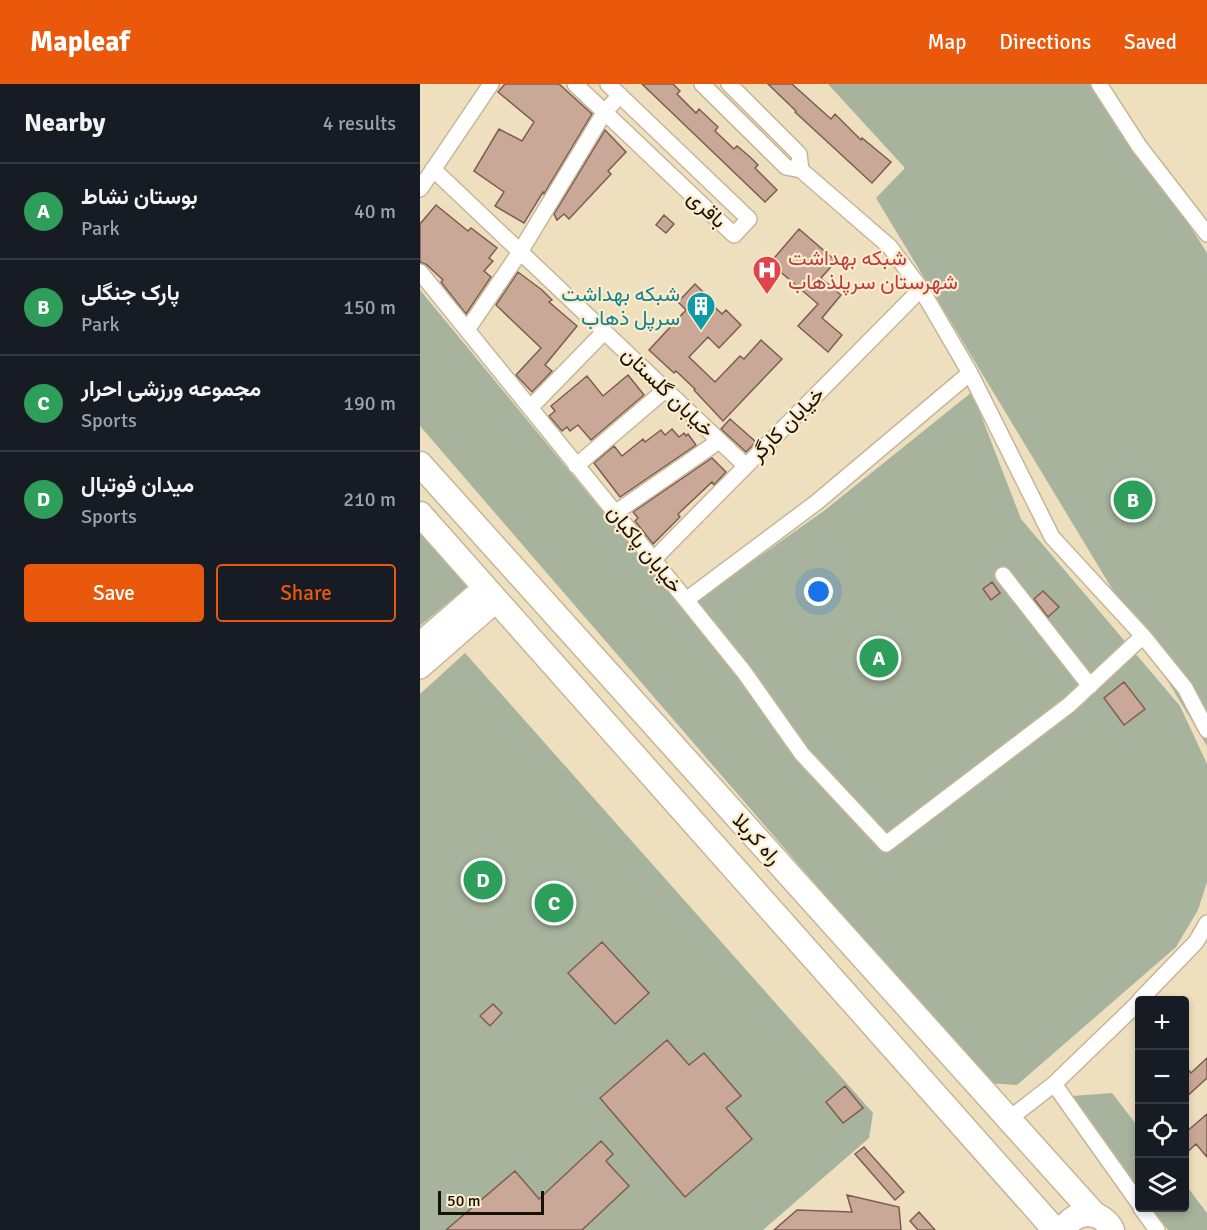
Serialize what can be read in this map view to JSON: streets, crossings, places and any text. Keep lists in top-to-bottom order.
{
  "streets": {
    "main road": ["راه کربلا"],
    "street": [
      "باقری",
      "خیابان گلستان",
      "خیابان کارگر",
      "خیابان پاکبان"
    ]
  },
  "crossings": [
    ["خیابان گلستان", "خیابان کارگر"],
    ["خیابان کارگر", "خیابان پاکبان"]
  ],
  "places": {
    "hospital": ["شبکه بهداشت شهرستان سرپلذهاب"],
    "building": ["شبکه بهداشت سرپل ذهاب"]
  },
  "scale_bar": "50 m",
  "page": {
    "header": "Mapleaf",
    "nav": ["Map", "Directions", "Saved"],
    "heading": ["Nearby", "4 results"],
    "list": [
      {
        "mark": "A",
        "name": "بوستان نشاط",
        "note": "Park",
        "value": "40 m"
      },
      {
        "mark": "B",
        "name": "پارک جنگلی",
        "note": "Park",
        "value": "150 m"
      },
      {
        "mark": "C",
        "name": "مجموعه ورزشی احرار",
        "note": "Sports",
        "value": "190 m"
      },
      {
        "mark": "D",
        "name": "میدان فوتبال",
        "note": "Sports",
        "value": "210 m"
      }
    ],
    "pins": [
      "B",
      "A",
      "D",
      "C"
    ],
    "buttons": ["Save", "Share"],
    "map_buttons": ["+", "−"],
    "scale": "50 m"
  }
}
